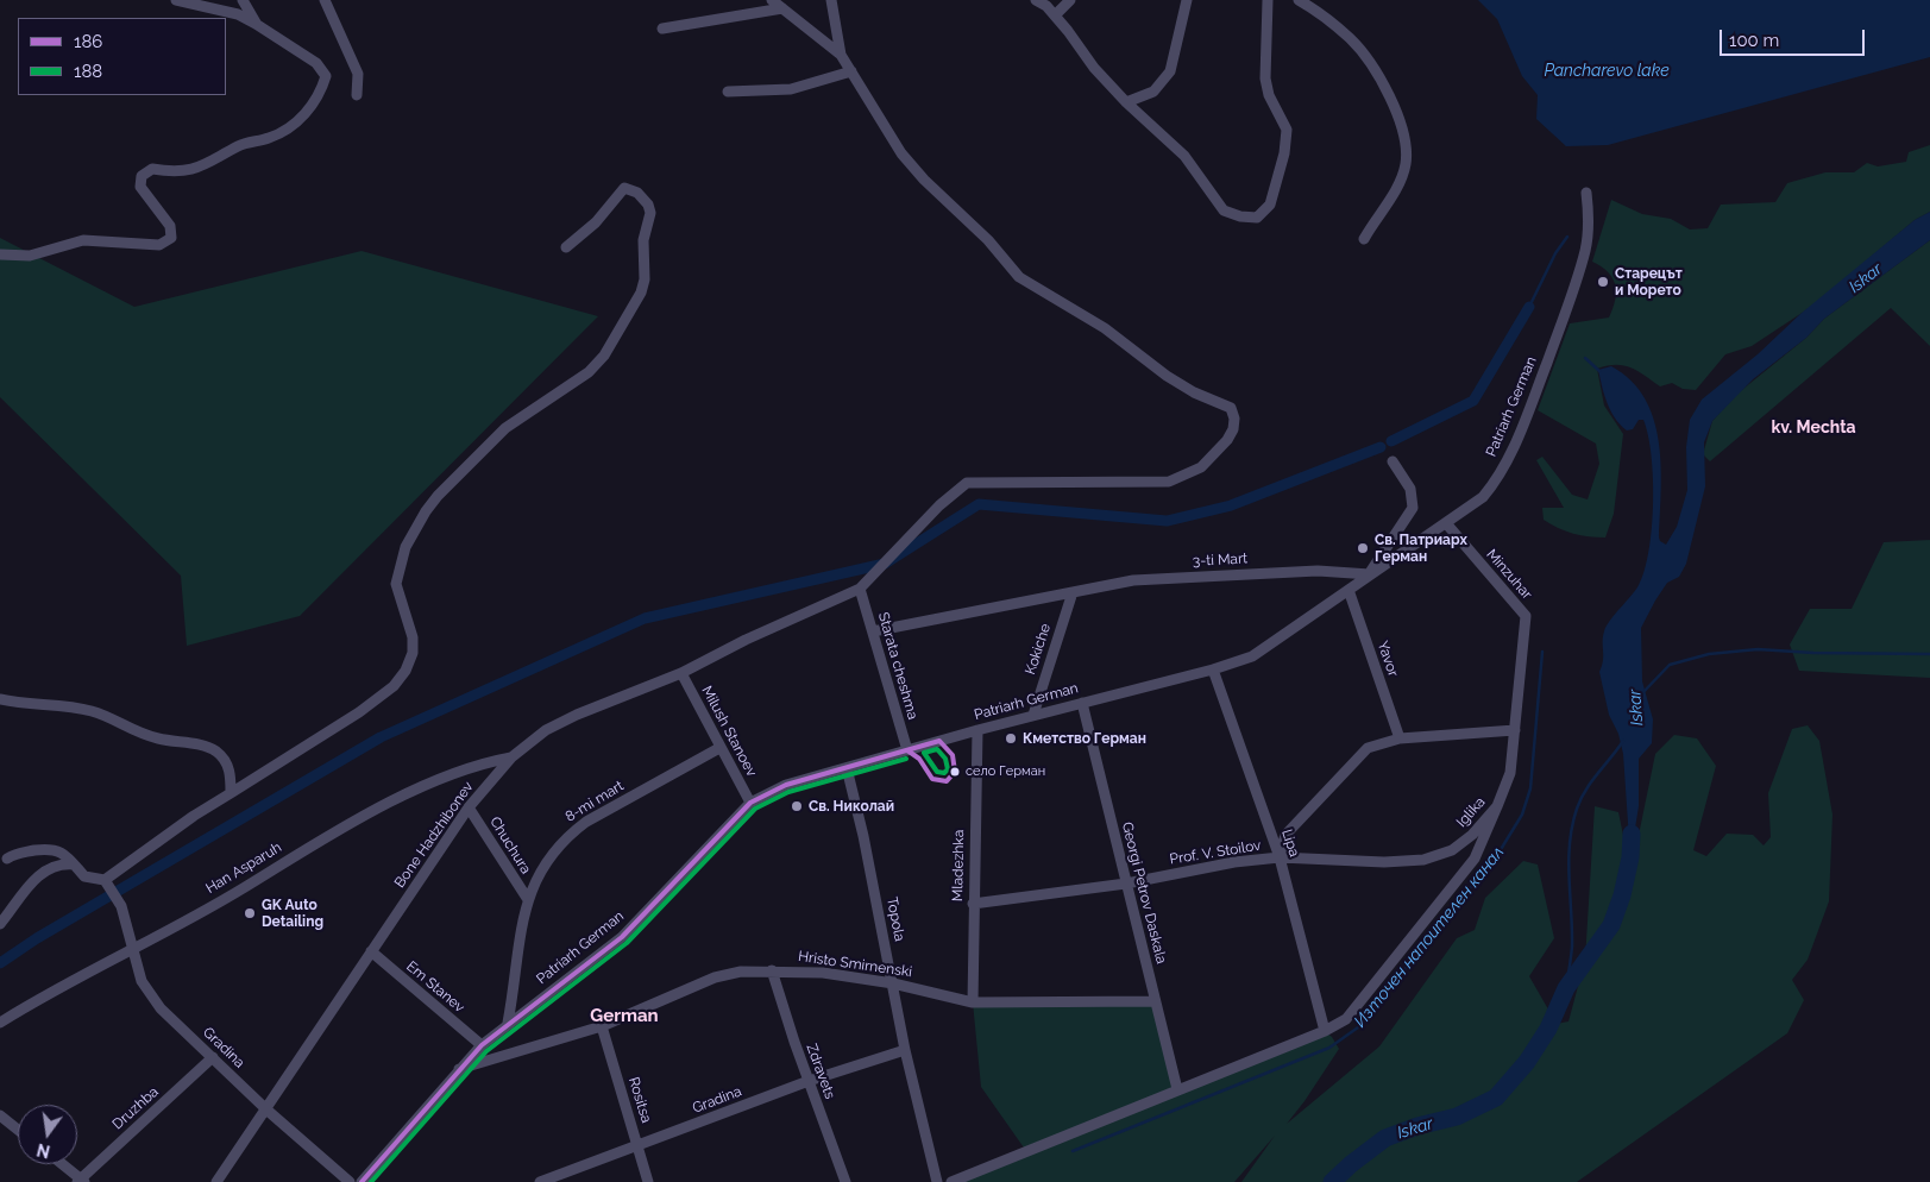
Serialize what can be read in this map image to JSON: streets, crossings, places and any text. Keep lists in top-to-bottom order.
{
  "streets": {
    "street": [
      "Patriarh German",
      "3-ti Mart",
      "Minzuhar",
      "Kokiche",
      "Yavor",
      "Starata cheshma",
      "Milush Stanoev",
      "8-mi mart",
      "Iglika",
      "Bone Hadzhibonev",
      "Lipa",
      "Chuchura",
      "Prof. V. Stoilov",
      "Mladezhka",
      "Han Asparuh",
      "Georgi Petrov Daskala",
      "Topola",
      "Hristo Smirnenski",
      "Em Stanev",
      "Gradina",
      "Zdravets",
      "Rositsa",
      "Druzhba"
    ]
  },
  "crossings": [
    ["Patriarh German", "3-ti Mart"],
    ["Patriarh German", "Minzuhar"],
    ["Patriarh German", "Kokiche"],
    ["Patriarh German", "Yavor"],
    ["Patriarh German", "Starata cheshma"],
    ["Patriarh German", "Milush Stanoev"],
    ["Patriarh German", "8-mi mart"],
    ["Patriarh German", "Lipa"],
    ["Patriarh German", "Mladezhka"],
    ["Patriarh German", "Georgi Petrov Daskala"],
    ["Patriarh German", "Topola"],
    ["Patriarh German", "Hristo Smirnenski"],
    ["Patriarh German", "Em Stanev"],
    ["3-ti Mart", "Kokiche"],
    ["3-ti Mart", "Starata cheshma"],
    ["Minzuhar", "Iglika"],
    ["Yavor", "Prof. V. Stoilov"],
    ["Starata cheshma", "Bone Hadzhibonev"],
    ["Milush Stanoev", "8-mi mart"],
    ["Milush Stanoev", "Bone Hadzhibonev"],
    ["8-mi mart", "Chuchura"],
    ["Iglika", "Lipa"],
    ["Iglika", "Prof. V. Stoilov"],
    ["Bone Hadzhibonev", "Chuchura"],
    ["Bone Hadzhibonev", "Han Asparuh"],
    ["Bone Hadzhibonev", "Em Stanev"],
    ["Bone Hadzhibonev", "Gradina"],
    ["Lipa", "Prof. V. Stoilov"],
    ["Prof. V. Stoilov", "Mladezhka"],
    ["Prof. V. Stoilov", "Georgi Petrov Daskala"],
    ["Mladezhka", "Hristo Smirnenski"],
    ["Han Asparuh", "Gradina"],
    ["Georgi Petrov Daskala", "Hristo Smirnenski"],
    ["Topola", "Hristo Smirnenski"],
    ["Topola", "Gradina"],
    ["Hristo Smirnenski", "Zdravets"],
    ["Hristo Smirnenski", "Rositsa"],
    ["Gradina", "Zdravets"],
    ["Gradina", "Rositsa"],
    ["Gradina", "Druzhba"]
  ],
  "districts": ["kv. Mechta", "German"],
  "water": ["Pancharevo lake", "Iskar", "Източен напоителен канал"],
  "places": [
    "Старецът и Морето",
    "Св. Патриарх Герман",
    "Кметство Герман",
    "село Герман",
    "Св. Николай",
    "GK Auto Detailing"
  ],
  "lines": ["transit line 186", "transit line 188"],
  "legend": ["186", "188"],
  "scale_bar": "100 m",
  "north": "bottom"
}
